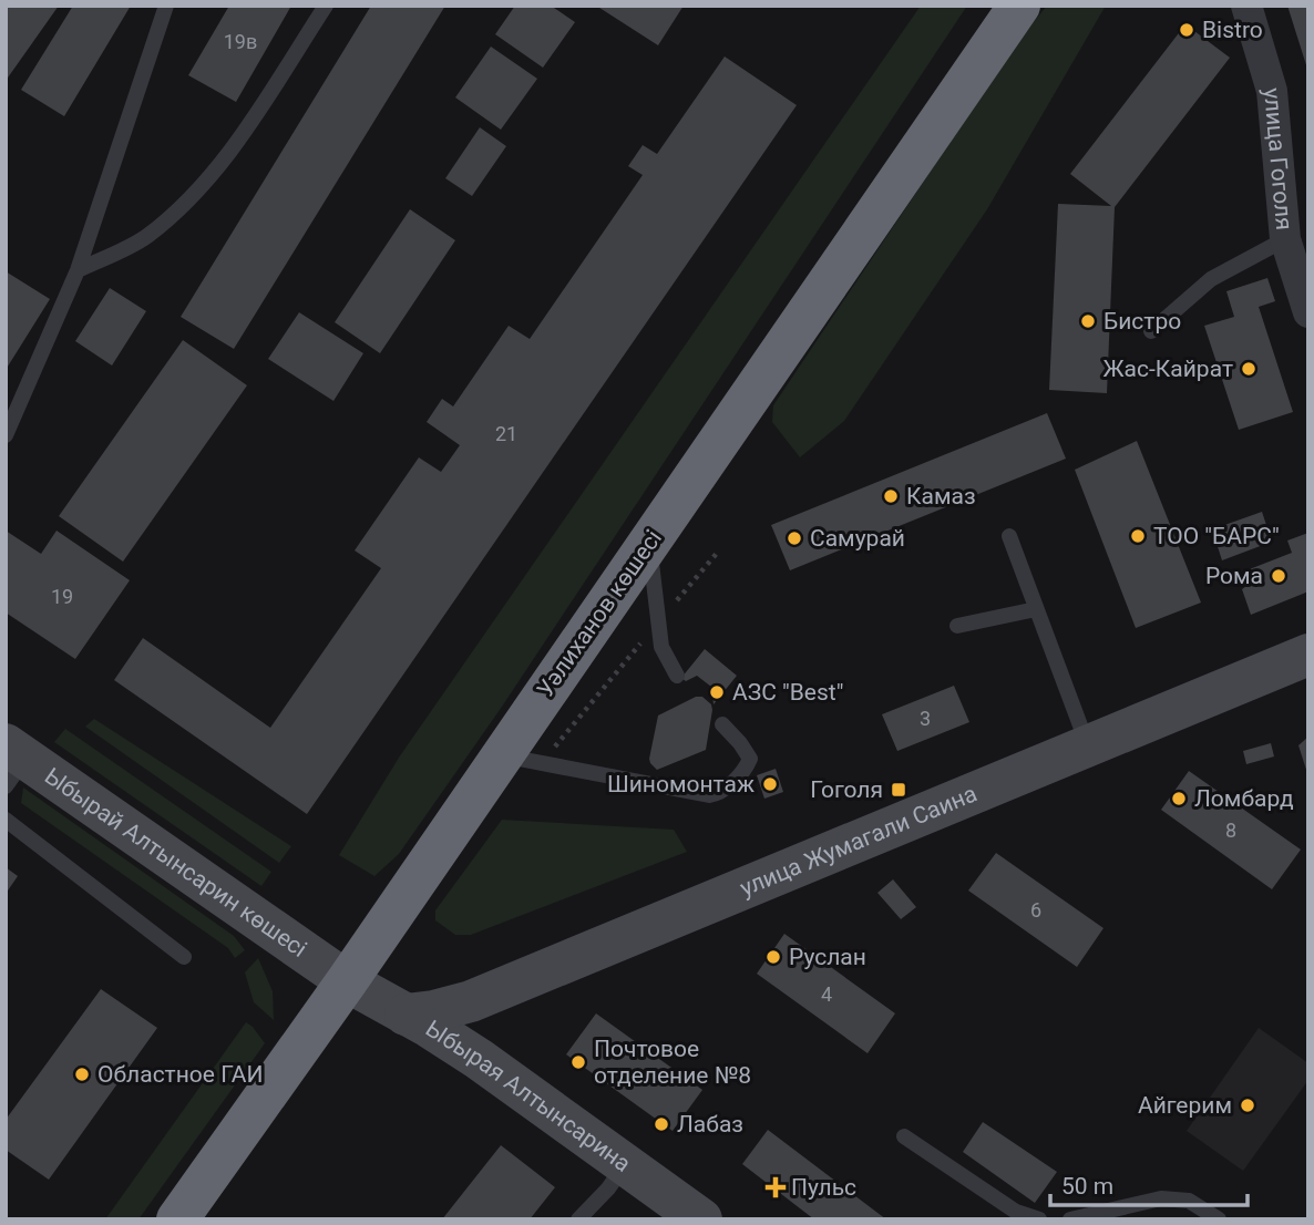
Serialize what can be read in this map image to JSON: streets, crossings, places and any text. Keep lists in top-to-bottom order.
{
  "streets": {
    "highway": ["Уәлиханов көшесі"],
    "street": [
      "улица Гоголя",
      "улица Жумагали Саина",
      "Ыбырай Алтынсарин көшесі",
      "Ыбырая Алтынсарина"
    ]
  },
  "crossings": [
    ["Уәлиханов көшесі", "Ыбырай Алтынсарин көшесі"],
    ["Уәлиханов көшесі", "Ыбырая Алтынсарина"],
    ["улица Жумагали Саина", "Ыбырая Алтынсарина"],
    ["Ыбырай Алтынсарин көшесі", "Ыбырая Алтынсарина"]
  ],
  "places": {
    "other": [
      "Bistro",
      "Бистро",
      "Жас-Кайрат",
      "Камаз",
      "ТОО \"БАРС\"",
      "Самурай",
      "Рома",
      "АЗС \"Best\"",
      "Шиномонтаж",
      "Ломбард",
      "Руслан",
      "Почтовое отделение №8",
      "Областное ГАИ",
      "Айгерим",
      "Лабаз"
    ],
    "transit": ["Гоголя"],
    "health": ["Пульс"]
  },
  "house_numbers": [
    "19в",
    "21",
    "19",
    "3",
    "8",
    "6",
    "4"
  ],
  "scale_bar": "50 m"
}
